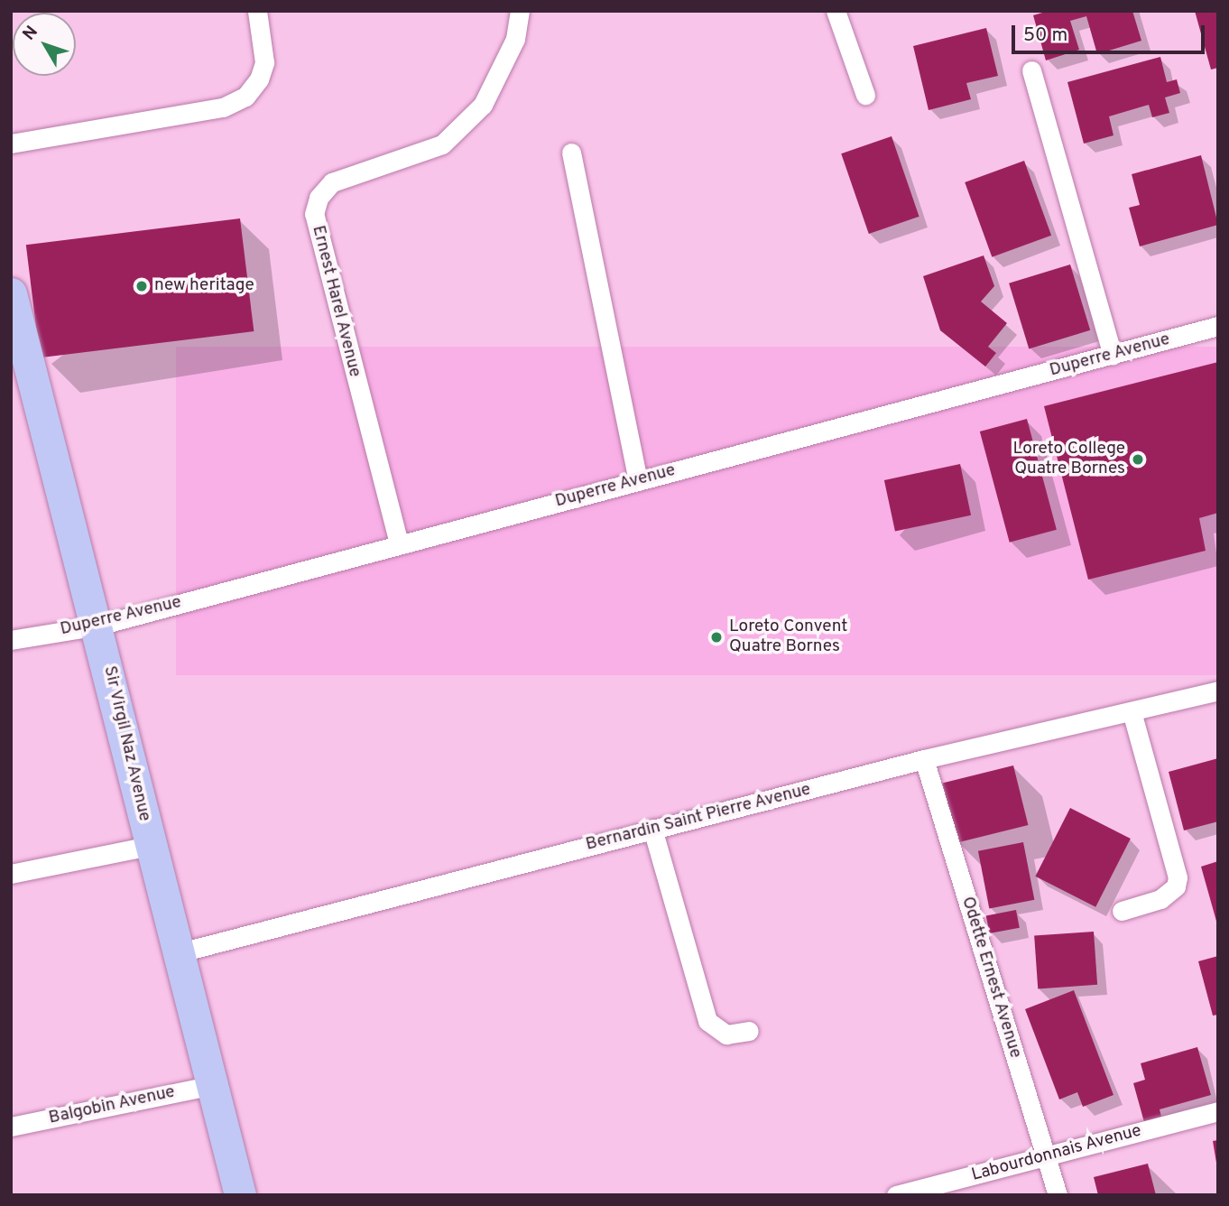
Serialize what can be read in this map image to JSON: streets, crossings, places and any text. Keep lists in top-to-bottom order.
{
  "streets": {
    "main road": ["Sir Virgil Naz Avenue"],
    "street": [
      "Ernest Harel Avenue",
      "Duperre Avenue",
      "Bernardin Saint Pierre Avenue",
      "Odette Ernest Avenue",
      "Balgobin Avenue",
      "Labourdonnais Avenue"
    ]
  },
  "crossings": [
    ["Ernest Harel Avenue", "Duperre Avenue"],
    ["Duperre Avenue", "Sir Virgil Naz Avenue"],
    ["Sir Virgil Naz Avenue", "Bernardin Saint Pierre Avenue"],
    ["Sir Virgil Naz Avenue", "Balgobin Avenue"],
    ["Bernardin Saint Pierre Avenue", "Odette Ernest Avenue"],
    ["Odette Ernest Avenue", "Labourdonnais Avenue"]
  ],
  "places": ["new heritage", "Loreto College Quatre Bornes", "Loreto Convent Quatre Bornes"],
  "scale_bar": "50 m",
  "north": "top left"
}
